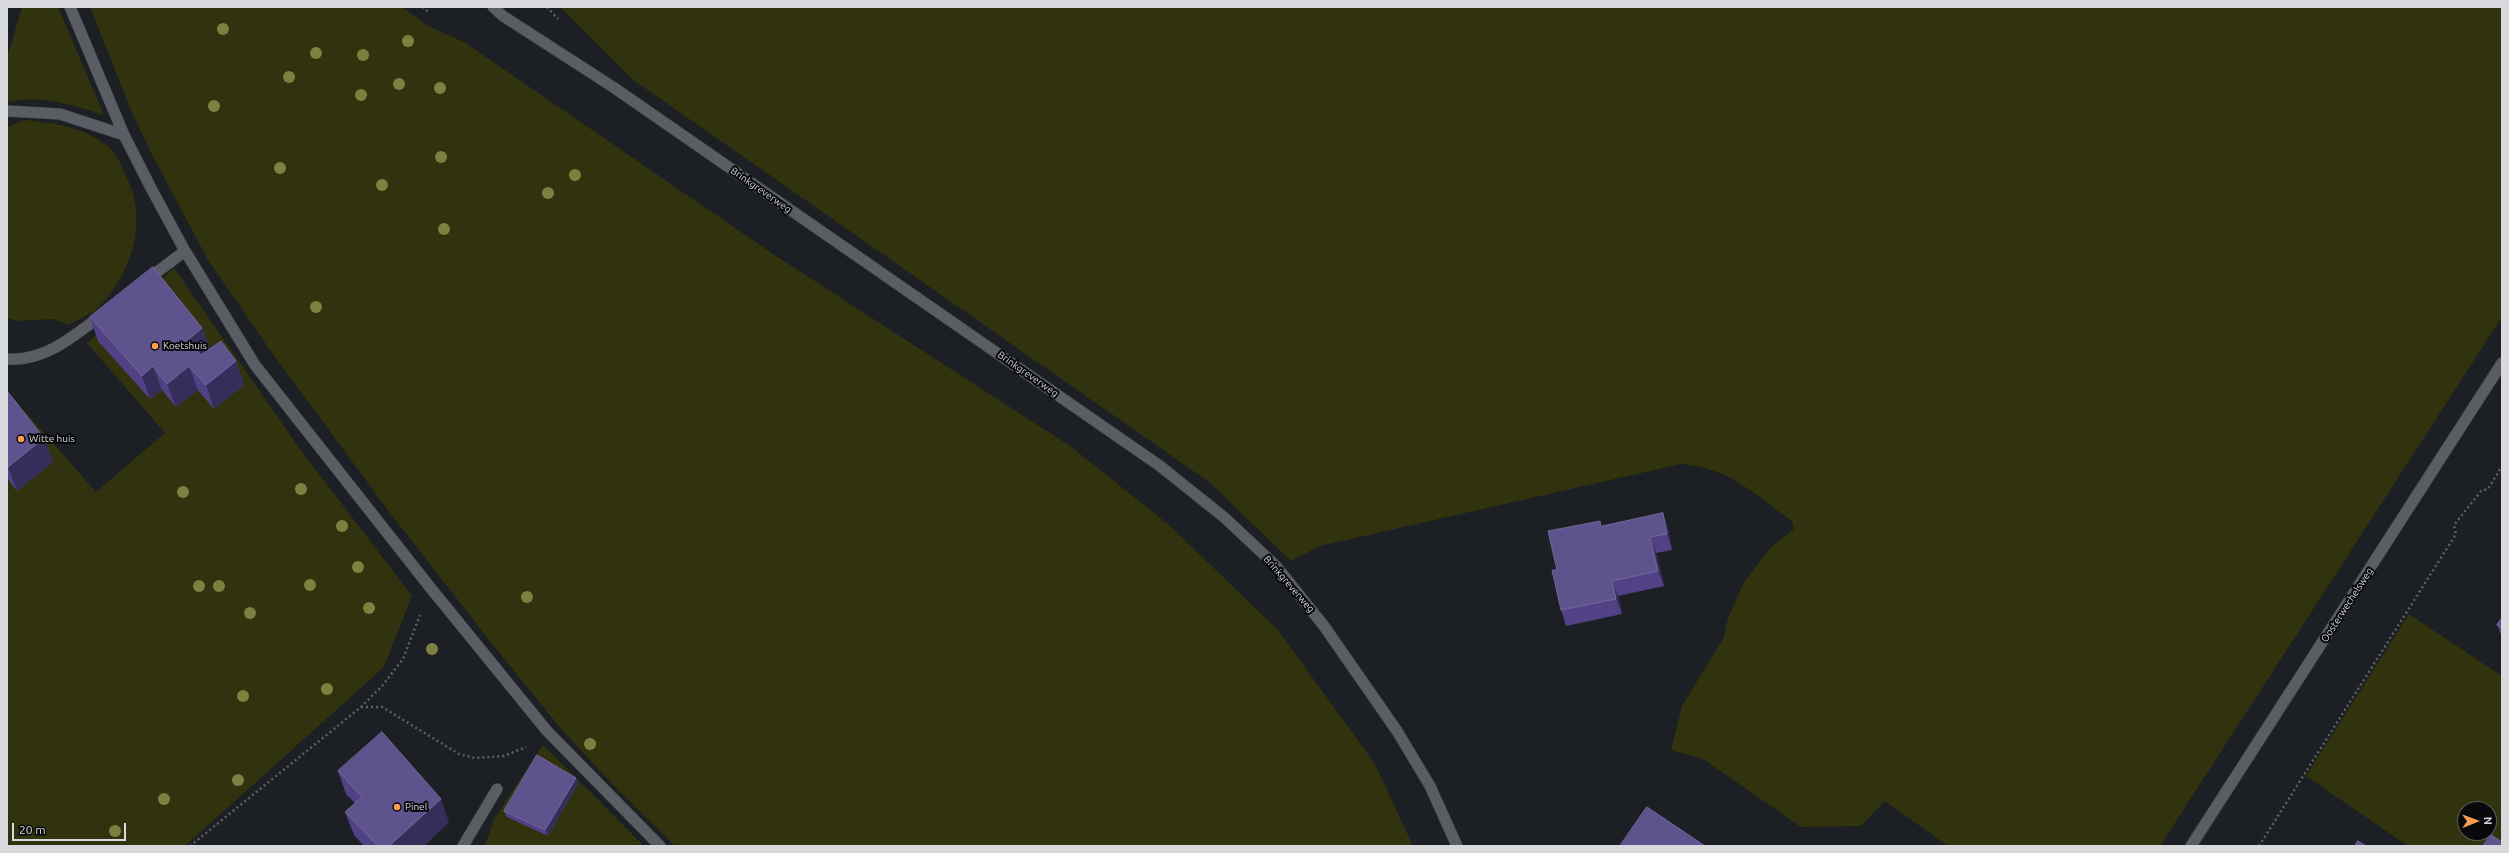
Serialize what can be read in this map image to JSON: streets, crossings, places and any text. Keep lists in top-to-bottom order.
{
  "streets": {
    "street": ["Brinkgreverweg", "Oosterwechelsweg"]
  },
  "places": ["Koetshuis", "Witte huis", "Pinel"],
  "scale_bar": "20 m",
  "north": "right"
}
